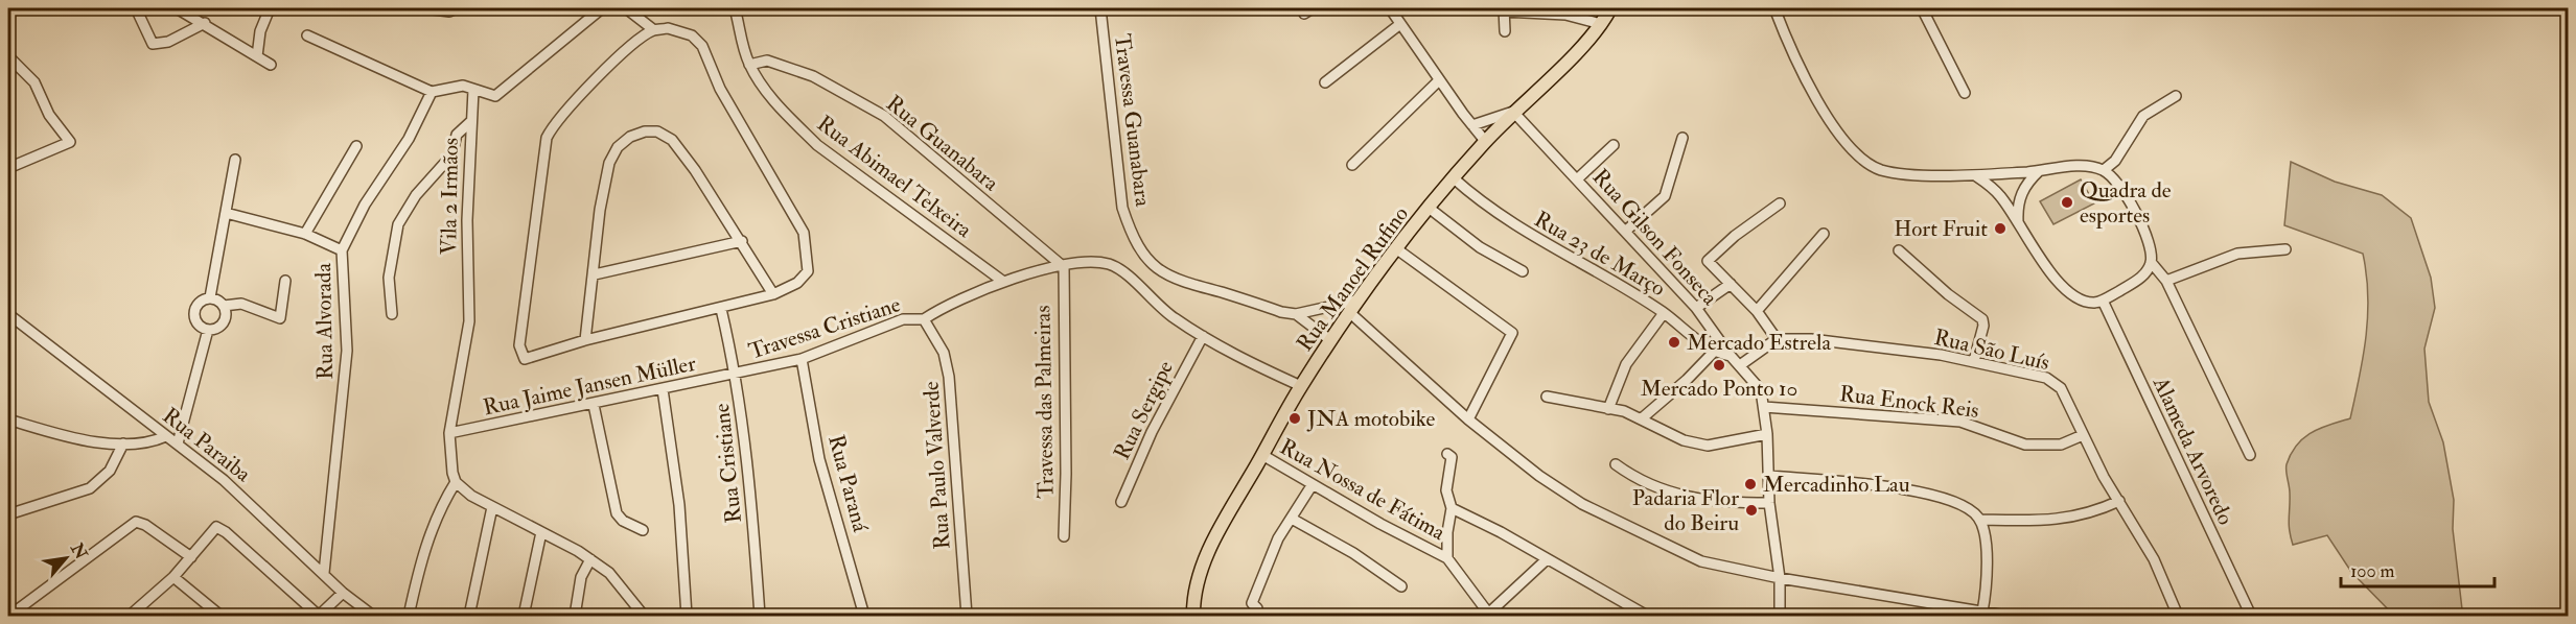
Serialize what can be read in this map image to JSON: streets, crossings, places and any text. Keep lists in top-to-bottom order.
{
  "streets": {
    "main road": ["Rua Manoel Rufino"],
    "street": [
      "Travessa Guanabara",
      "Rua Guanabara",
      "Rua Abimael Telxeira",
      "Vila 2 Irmãos",
      "Rua Gilson Fonseca",
      "Rua 23 de Março",
      "Rua Alvorada",
      "Travessa Cristiane",
      "Rua São Luís",
      "Rua Jaime Jansen Müller",
      "Travessa das Palmeiras",
      "Rua Enock Reis",
      "Rua Sergipe",
      "Rua Paraiba",
      "Alameda Arvoredo",
      "Rua Cristiane",
      "Rua Paulo Valverde",
      "Rua Paraná",
      "Rua Nossa de Fátima"
    ]
  },
  "crossings": [
    ["Travessa Guanabara", "Rua Manoel Rufino"],
    ["Rua Guanabara", "Rua Abimael Telxeira"],
    ["Rua Guanabara", "Travessa Cristiane"],
    ["Rua Guanabara", "Travessa das Palmeiras"],
    ["Rua Abimael Telxeira", "Travessa Cristiane"],
    ["Vila 2 Irmãos", "Rua Jaime Jansen Müller"],
    ["Rua Gilson Fonseca", "Rua 23 de Março"],
    ["Rua Gilson Fonseca", "Rua Manoel Rufino"],
    ["Rua Gilson Fonseca", "Rua Enock Reis"],
    ["Rua 23 de Março", "Rua Manoel Rufino"],
    ["Rua Manoel Rufino", "Travessa Cristiane"],
    ["Rua Manoel Rufino", "Rua Nossa de Fátima"],
    ["Rua Alvorada", "Rua Paraiba"],
    ["Travessa Cristiane", "Rua Jaime Jansen Müller"],
    ["Travessa Cristiane", "Travessa das Palmeiras"],
    ["Travessa Cristiane", "Rua Sergipe"],
    ["Travessa Cristiane", "Rua Cristiane"],
    ["Travessa Cristiane", "Rua Paulo Valverde"],
    ["Travessa Cristiane", "Rua Paraná"],
    ["Rua São Luís", "Rua Enock Reis"],
    ["Rua Jaime Jansen Müller", "Rua Cristiane"]
  ],
  "places": [
    "Quadra de esportes",
    "Hort Fruit",
    "Mercado Estrela",
    "Mercado Ponto 10",
    "JNA motobike",
    "Mercadinho Lau",
    "Padaria Flor do Beiru"
  ],
  "scale_bar": "100 m",
  "north": "top right"
}
